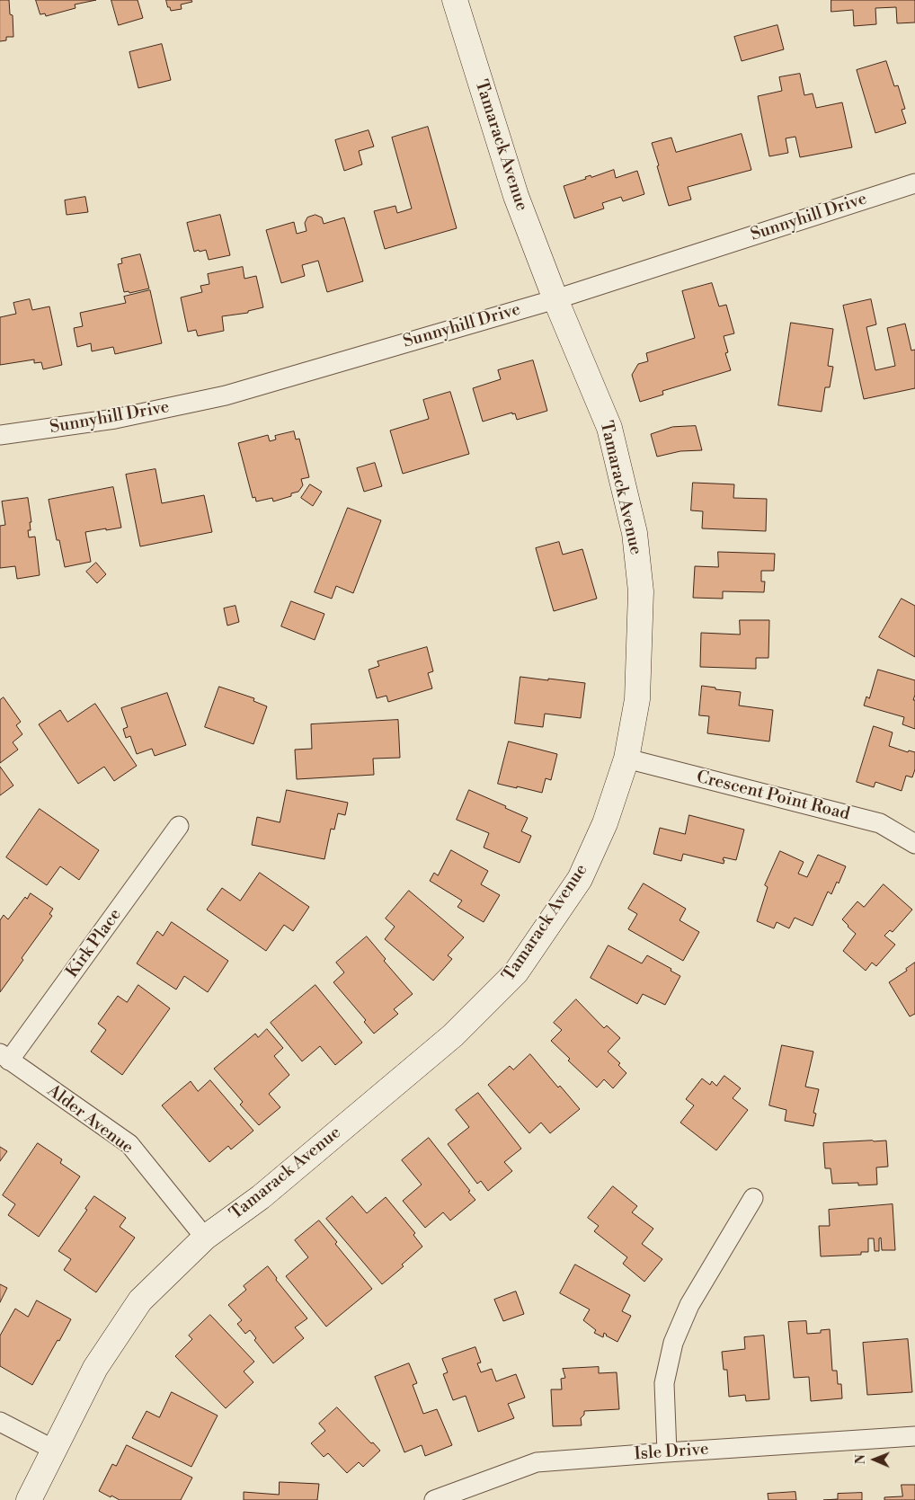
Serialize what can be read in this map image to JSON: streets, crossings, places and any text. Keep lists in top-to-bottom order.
{
  "streets": {
    "main road": ["Tamarack Avenue"],
    "street": [
      "Sunnyhill Drive",
      "Crescent Point Road",
      "Kirk Place",
      "Alder Avenue",
      "Isle Drive"
    ]
  },
  "crossings": [
    ["Tamarack Avenue", "Sunnyhill Drive"],
    ["Tamarack Avenue", "Crescent Point Road"],
    ["Tamarack Avenue", "Alder Avenue"],
    ["Kirk Place", "Alder Avenue"]
  ],
  "north": "left"
}
